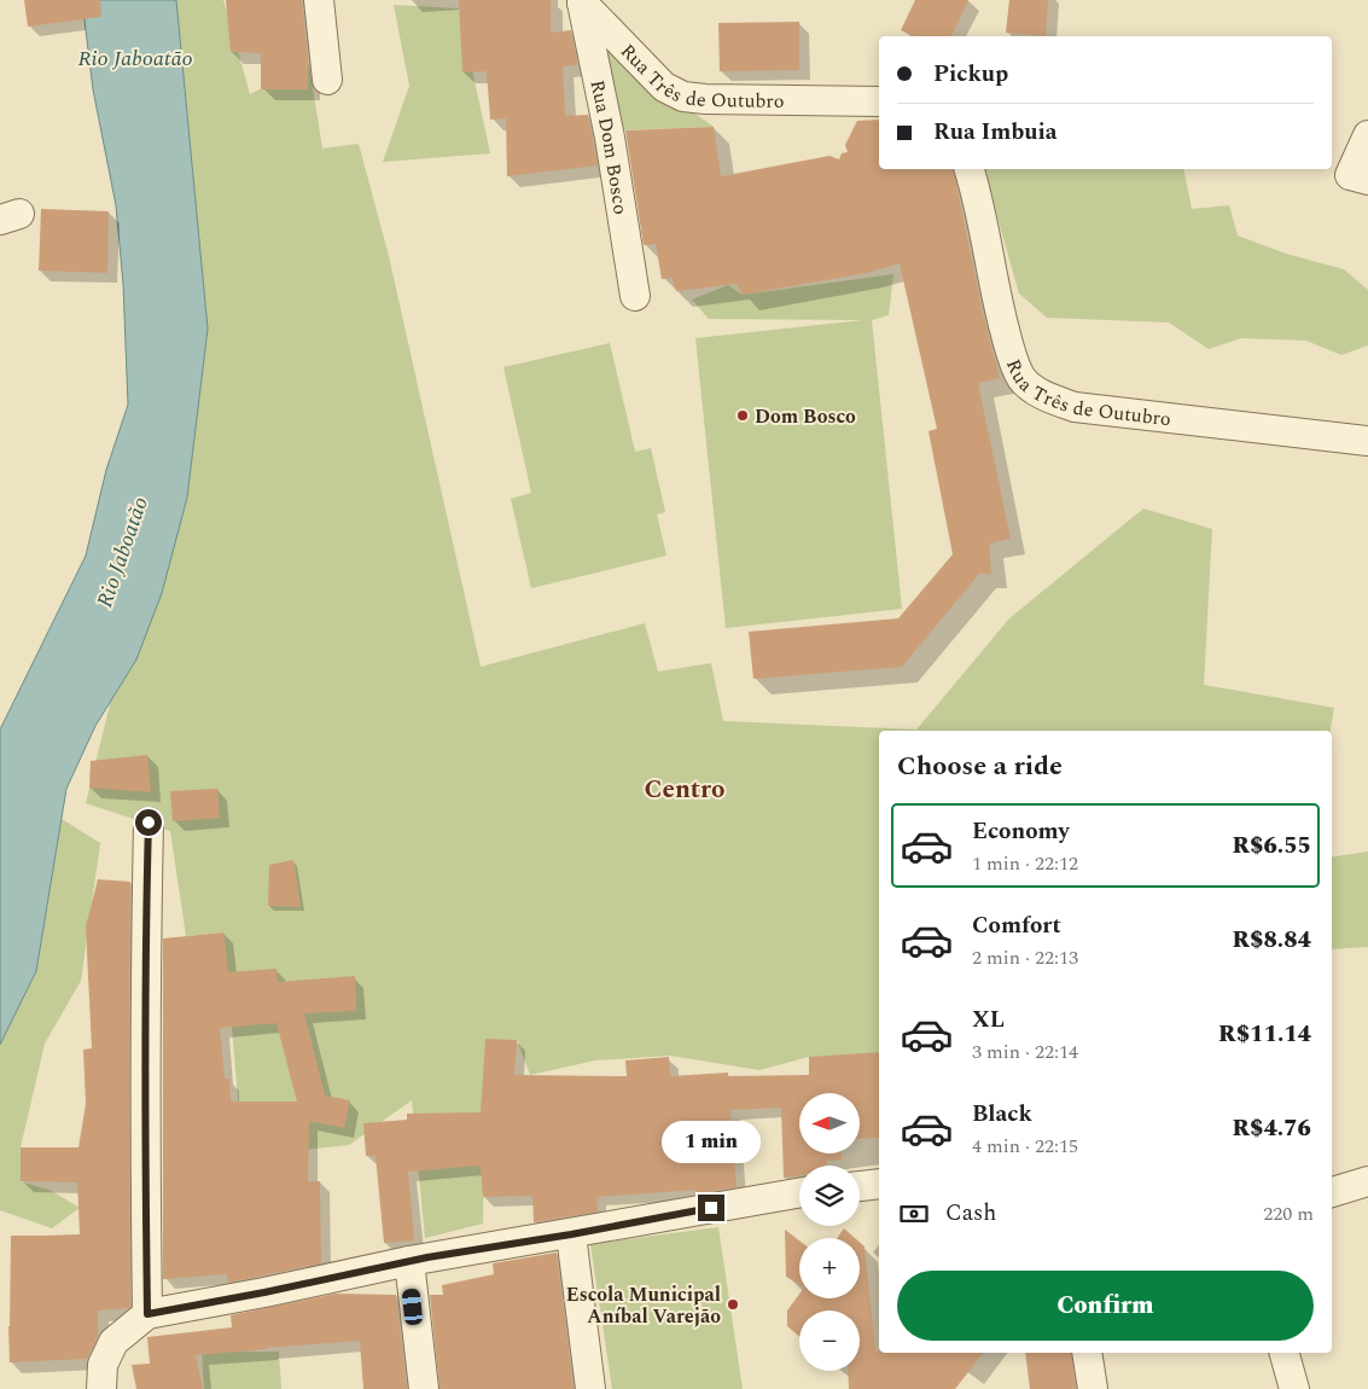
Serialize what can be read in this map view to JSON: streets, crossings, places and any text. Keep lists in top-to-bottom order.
{
  "streets": {
    "street": ["Rua Três de Outubro", "Rua Dom Bosco"]
  },
  "crossings": [
    ["Rua Três de Outubro", "Rua Dom Bosco"]
  ],
  "districts": ["Centro"],
  "water": ["Rio Jaboatão"],
  "places": ["Dom Bosco", "Escola Municipal Aníbal Varejão"],
  "north": "left",
  "page": {
    "banner": ["Pickup", "Rua Imbuia"],
    "heading": "Choose a ride",
    "list": [
      {
        "name": "Economy",
        "note": "1 min · 22:12",
        "value": "R$6.55"
      },
      {
        "name": "Comfort",
        "note": "2 min · 22:13",
        "value": "R$8.84"
      },
      {
        "name": "XL",
        "note": "3 min · 22:14",
        "value": "R$11.14"
      },
      {
        "name": "Black",
        "note": "4 min · 22:15",
        "value": "R$4.76"
      }
    ],
    "map_buttons": ["+", "−"],
    "bubble": "1 min",
    "pay": ["Cash", "220 m"],
    "buttons": "Confirm"
  }
}
